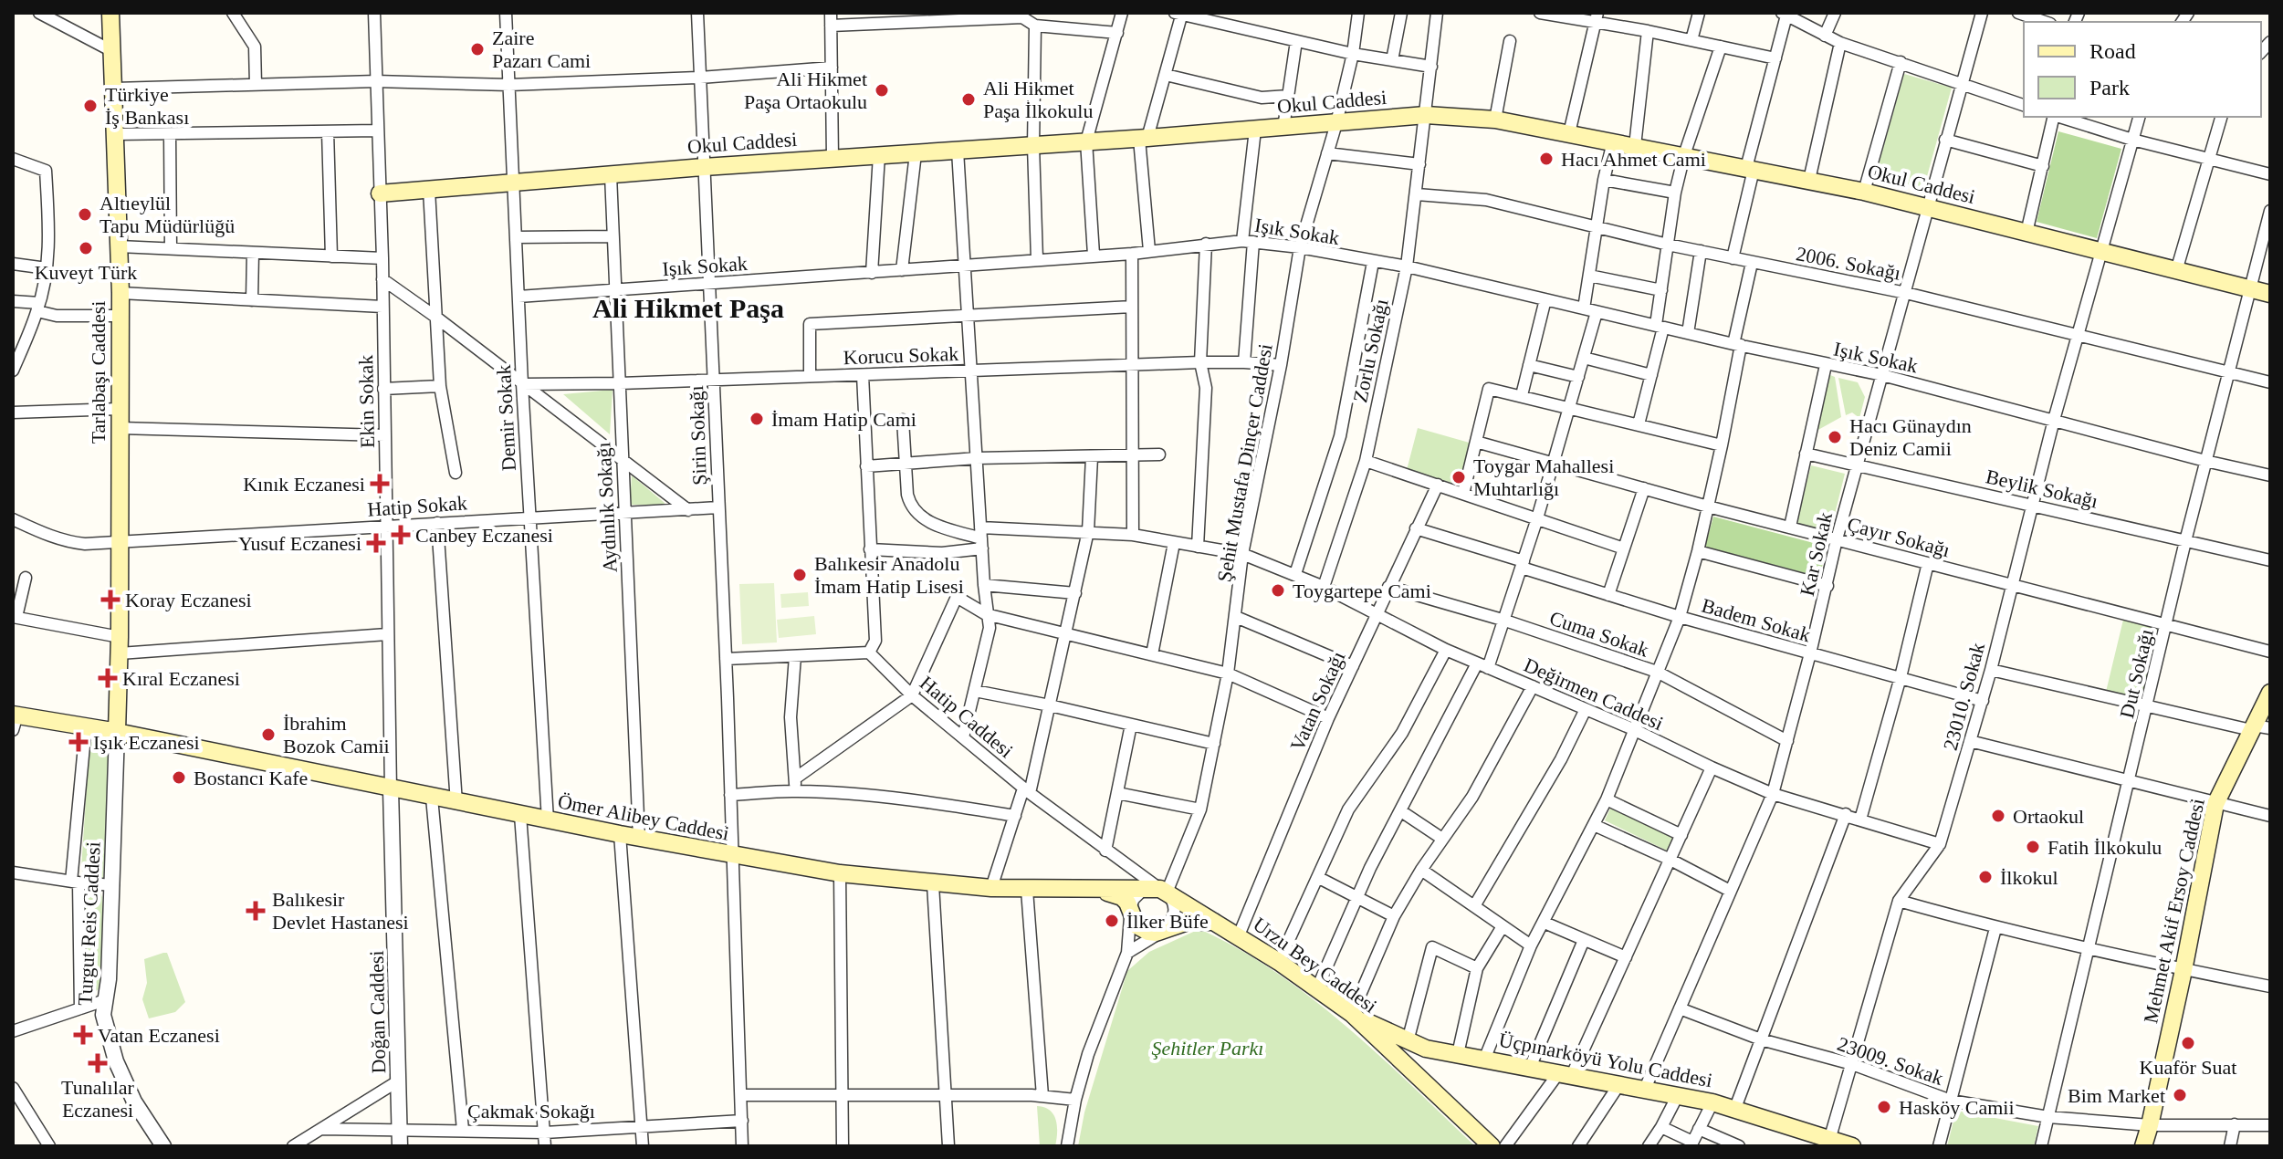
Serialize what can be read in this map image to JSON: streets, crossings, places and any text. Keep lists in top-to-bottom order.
{
  "streets": {
    "main road": [
      "Okul Caddesi",
      "Tarlabaşı Caddesi",
      "Ömer Alibey Caddesi",
      "Mehmet Akif Ersoy Caddesi",
      "Urzu Bey Caddesi",
      "Üçpınarköyü Yolu Caddesi"
    ],
    "street": [
      "Işık Sokak",
      "2006. Sokağı",
      "Zorlu Sokağı",
      "Korucu Sokak",
      "Ekin Sokak",
      "Demir Sokak",
      "Şirin Sokağı",
      "Şehit Mustafa Dinçer Caddesi",
      "Beylik Sokağı",
      "Hatip Sokak",
      "Aydınlık Sokağı",
      "Çayır Sokağı",
      "Kar Sokak",
      "Badem Sokak",
      "Cuma Sokak",
      "Dut Sokağı",
      "Değirmen Caddesi",
      "23010. Sokak",
      "Vatan Sokağı",
      "Hatip Caddesi",
      "Turgut Reis Caddesi",
      "Doğan Caddesi",
      "23009. Sokak",
      "Çakmak Sokağı"
    ]
  },
  "crossings": [
    ["Okul Caddesi", "Zorlu Sokağı"],
    ["Okul Caddesi", "Ekin Sokak"],
    ["Okul Caddesi", "Demir Sokak"],
    ["Okul Caddesi", "Şirin Sokağı"],
    ["Okul Caddesi", "Şehit Mustafa Dinçer Caddesi"],
    ["Okul Caddesi", "Aydınlık Sokağı"],
    ["Okul Caddesi", "Kar Sokak"],
    ["Okul Caddesi", "Dut Sokağı"],
    ["Okul Caddesi", "23010. Sokak"],
    ["Işık Sokak", "Zorlu Sokağı"],
    ["Işık Sokak", "Demir Sokak"],
    ["Işık Sokak", "Şirin Sokağı"],
    ["Işık Sokak", "Şehit Mustafa Dinçer Caddesi"],
    ["Işık Sokak", "Aydınlık Sokağı"],
    ["Işık Sokak", "Kar Sokak"],
    ["Işık Sokak", "Dut Sokağı"],
    ["Işık Sokak", "23010. Sokak"],
    ["2006. Sokağı", "Zorlu Sokağı"],
    ["2006. Sokağı", "Kar Sokak"],
    ["2006. Sokağı", "Dut Sokağı"],
    ["2006. Sokağı", "23010. Sokak"],
    ["Zorlu Sokağı", "Değirmen Caddesi"],
    ["Korucu Sokak", "Demir Sokak"],
    ["Korucu Sokak", "Şirin Sokağı"],
    ["Korucu Sokak", "Şehit Mustafa Dinçer Caddesi"],
    ["Korucu Sokak", "Aydınlık Sokağı"],
    ["Tarlabaşı Caddesi", "Hatip Sokak"],
    ["Tarlabaşı Caddesi", "Ömer Alibey Caddesi"],
    ["Tarlabaşı Caddesi", "Turgut Reis Caddesi"],
    ["Ekin Sokak", "Hatip Sokak"],
    ["Ekin Sokak", "Ömer Alibey Caddesi"],
    ["Ekin Sokak", "Doğan Caddesi"],
    ["Demir Sokak", "Hatip Sokak"],
    ["Demir Sokak", "Ömer Alibey Caddesi"],
    ["Şirin Sokağı", "Hatip Sokak"],
    ["Şirin Sokağı", "Ömer Alibey Caddesi"],
    ["Şirin Sokağı", "Çakmak Sokağı"],
    ["Şehit Mustafa Dinçer Caddesi", "Değirmen Caddesi"],
    ["Şehit Mustafa Dinçer Caddesi", "Hatip Caddesi"],
    ["Şehit Mustafa Dinçer Caddesi", "Ömer Alibey Caddesi"],
    ["Şehit Mustafa Dinçer Caddesi", "Urzu Bey Caddesi"],
    ["Beylik Sokağı", "Kar Sokak"],
    ["Beylik Sokağı", "Dut Sokağı"],
    ["Beylik Sokağı", "23010. Sokak"],
    ["Hatip Sokak", "Aydınlık Sokağı"],
    ["Aydınlık Sokağı", "Ömer Alibey Caddesi"],
    ["Çayır Sokağı", "Kar Sokak"],
    ["Çayır Sokağı", "Dut Sokağı"],
    ["Çayır Sokağı", "23010. Sokak"],
    ["Kar Sokak", "Badem Sokak"],
    ["Kar Sokak", "Cuma Sokak"],
    ["Kar Sokak", "Değirmen Caddesi"],
    ["Kar Sokak", "Üçpınarköyü Yolu Caddesi"],
    ["Kar Sokak", "23009. Sokak"],
    ["Badem Sokak", "23010. Sokak"],
    ["Badem Sokak", "Vatan Sokağı"],
    ["Cuma Sokak", "Vatan Sokağı"],
    ["Dut Sokağı", "23009. Sokak"],
    ["Değirmen Caddesi", "23010. Sokak"],
    ["Değirmen Caddesi", "Vatan Sokağı"],
    ["23010. Sokak", "Üçpınarköyü Yolu Caddesi"],
    ["23010. Sokak", "23009. Sokak"],
    ["Vatan Sokağı", "Urzu Bey Caddesi"],
    ["Hatip Caddesi", "Ömer Alibey Caddesi"],
    ["Hatip Caddesi", "Urzu Bey Caddesi"],
    ["Ömer Alibey Caddesi", "Turgut Reis Caddesi"],
    ["Ömer Alibey Caddesi", "Urzu Bey Caddesi"],
    ["Ömer Alibey Caddesi", "Doğan Caddesi"],
    ["Mehmet Akif Ersoy Caddesi", "23009. Sokak"],
    ["Urzu Bey Caddesi", "Üçpınarköyü Yolu Caddesi"],
    ["Doğan Caddesi", "Çakmak Sokağı"]
  ],
  "districts": ["Ali Hikmet Paşa"],
  "parks": ["Şehitler Parkı"],
  "places": {
    "other": [
      "Zaire Pazarı Cami",
      "Ali Hikmet Paşa Ortaokulu",
      "Ali Hikmet Paşa İlkokulu",
      "Türkiye İş Bankası",
      "Hacı Ahmet Cami",
      "Altıeylül Tapu Müdürlüğü",
      "Kuveyt Türk",
      "İmam Hatip Cami",
      "Hacı Günaydın Deniz Camii",
      "Toygar Mahallesi Muhtarlığı",
      "Balıkesir Anadolu İmam Hatip Lisesi",
      "Toygartepe Cami",
      "İbrahim Bozok Camii",
      "Bostancı Kafe",
      "Ortaokul",
      "Fatih İlkokulu",
      "İlkokul",
      "İlker Büfe",
      "Kuaför Suat",
      "Bim Market",
      "Hasköy Camii"
    ],
    "health": [
      "Kınık Eczanesi",
      "Canbey Eczanesi",
      "Yusuf Eczanesi",
      "Koray Eczanesi",
      "Kıral Eczanesi",
      "Işık Eczanesi",
      "Balıkesir Devlet Hastanesi",
      "Vatan Eczanesi",
      "Tunalılar Eczanesi"
    ]
  },
  "legend": ["Road", "Park"]
}
